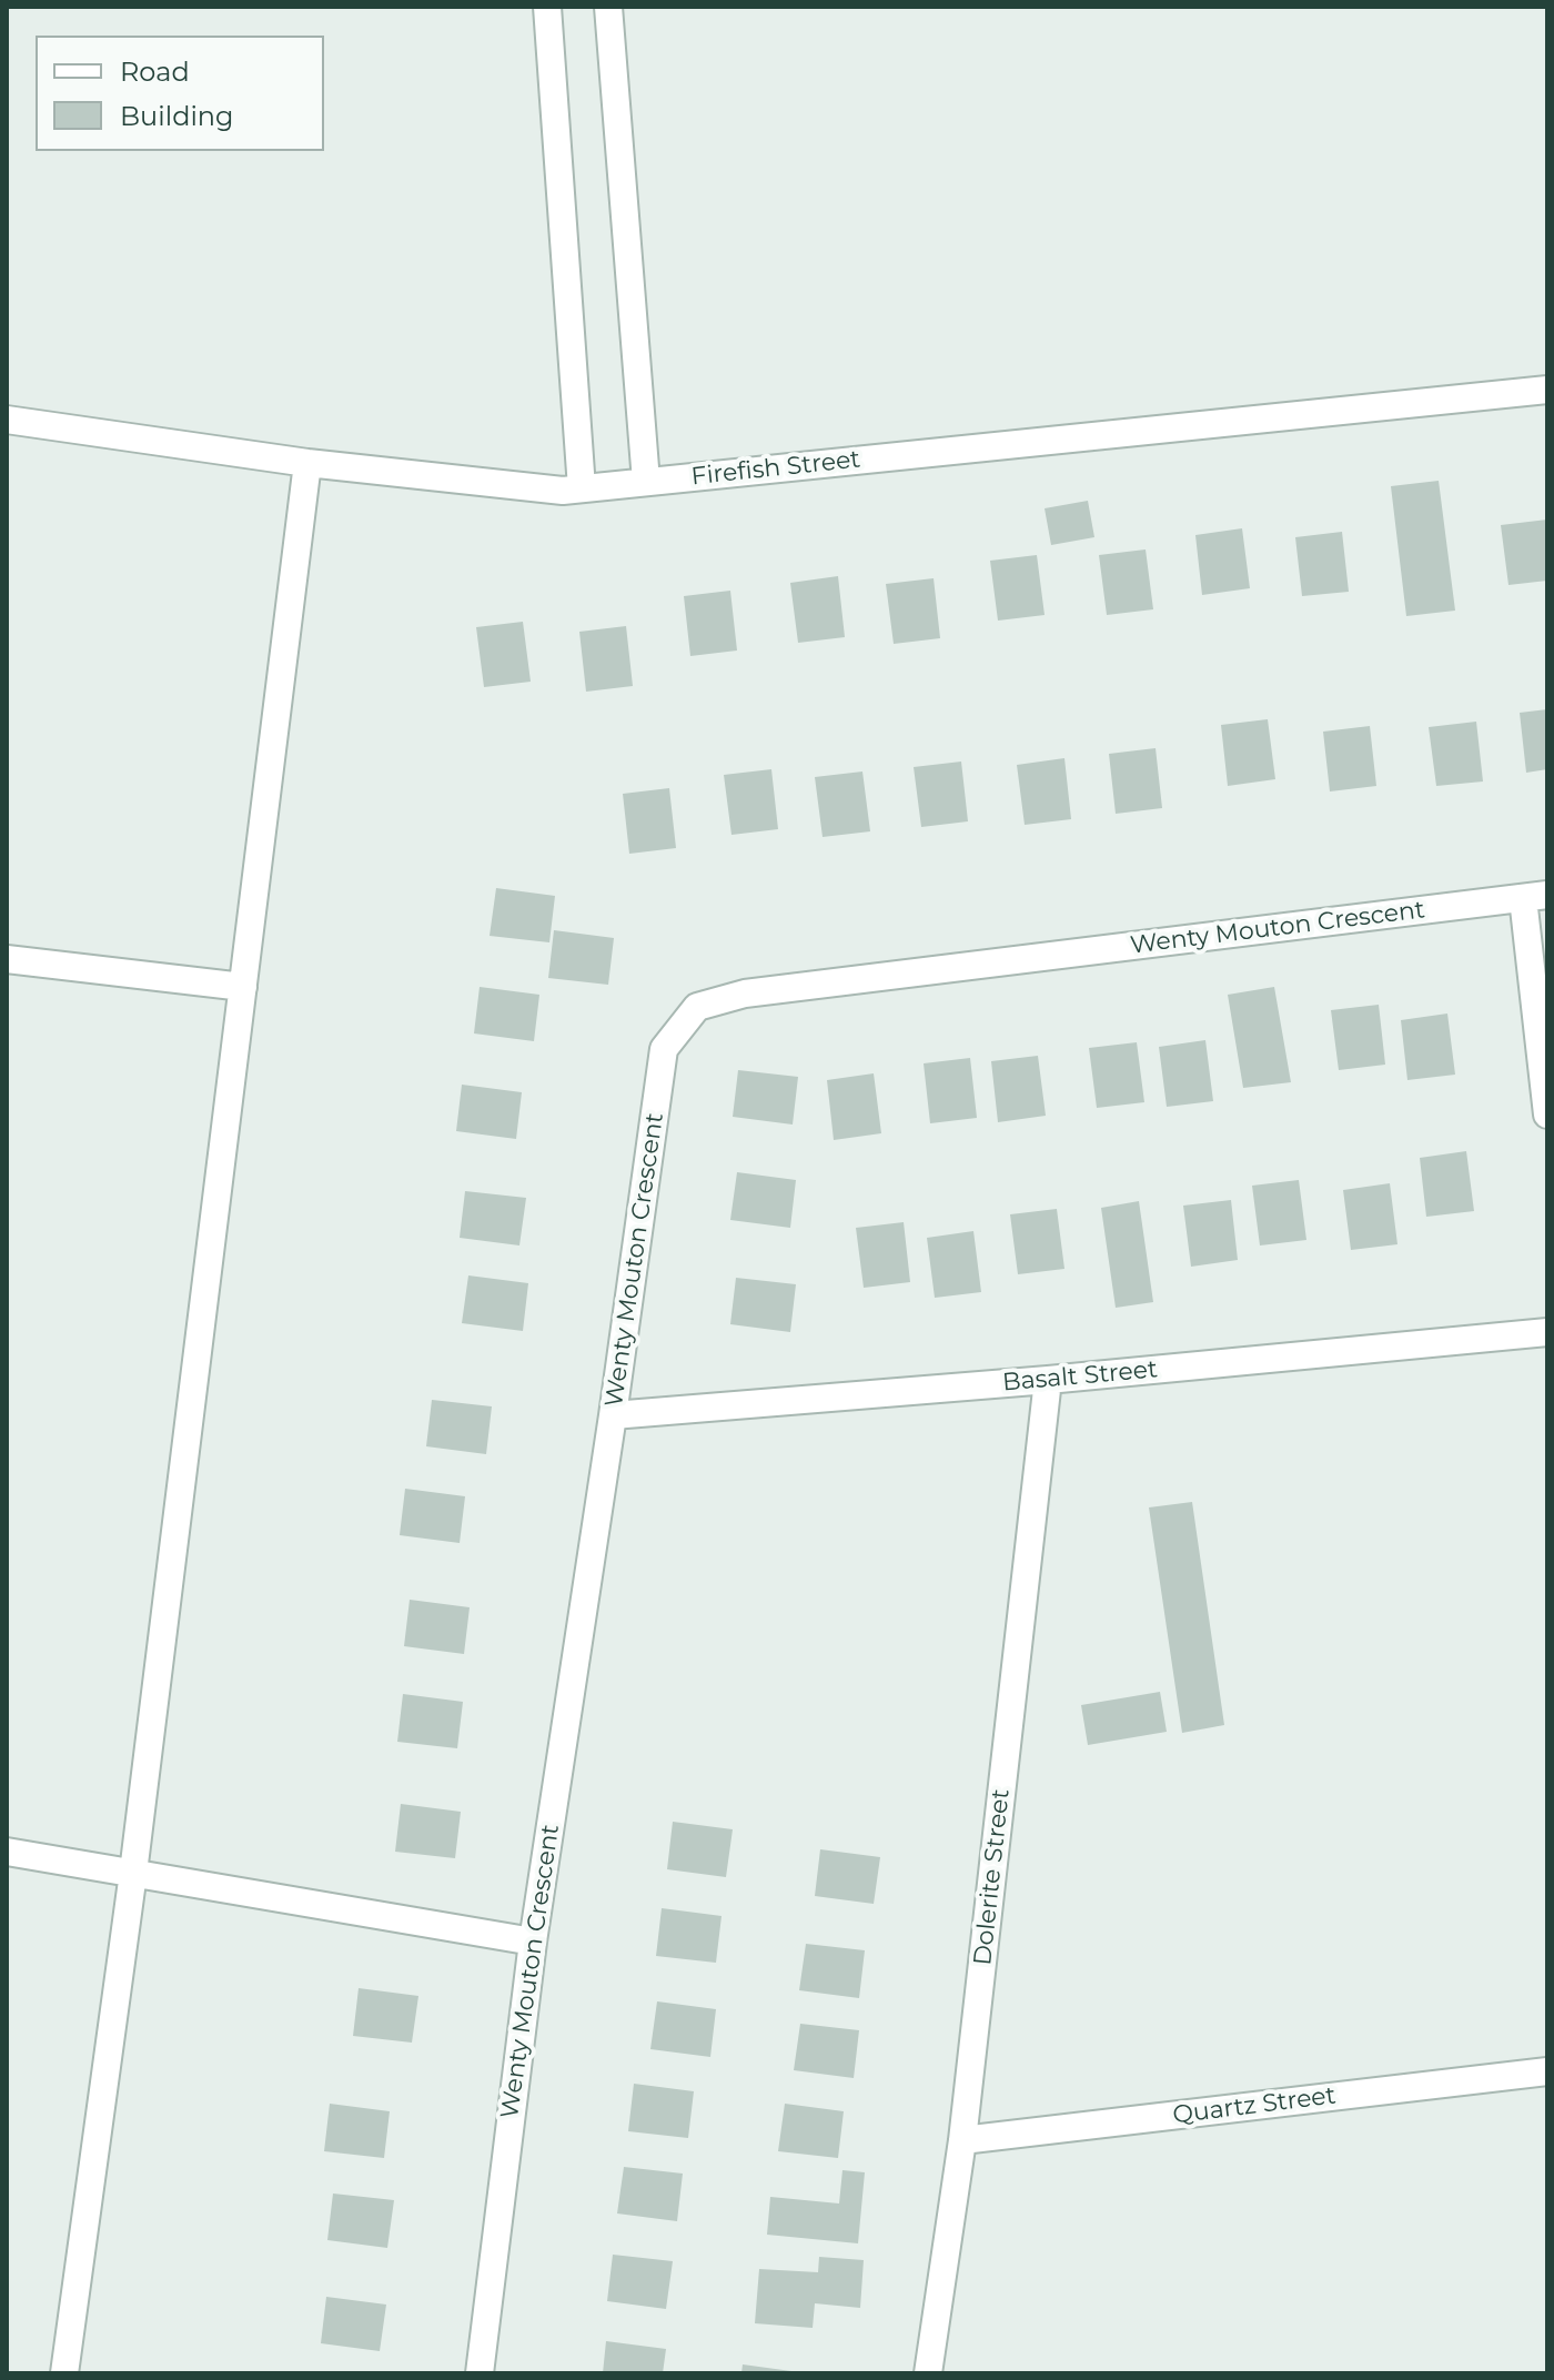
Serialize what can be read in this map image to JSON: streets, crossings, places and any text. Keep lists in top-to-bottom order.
{
  "streets": {
    "street": [
      "Firefish Street",
      "Wenty Mouton Crescent",
      "Basalt Street",
      "Dolerite Street",
      "Quartz Street"
    ]
  },
  "crossings": [
    ["Wenty Mouton Crescent", "Basalt Street"],
    ["Basalt Street", "Dolerite Street"],
    ["Dolerite Street", "Quartz Street"]
  ],
  "legend": ["Road", "Building"]
}
